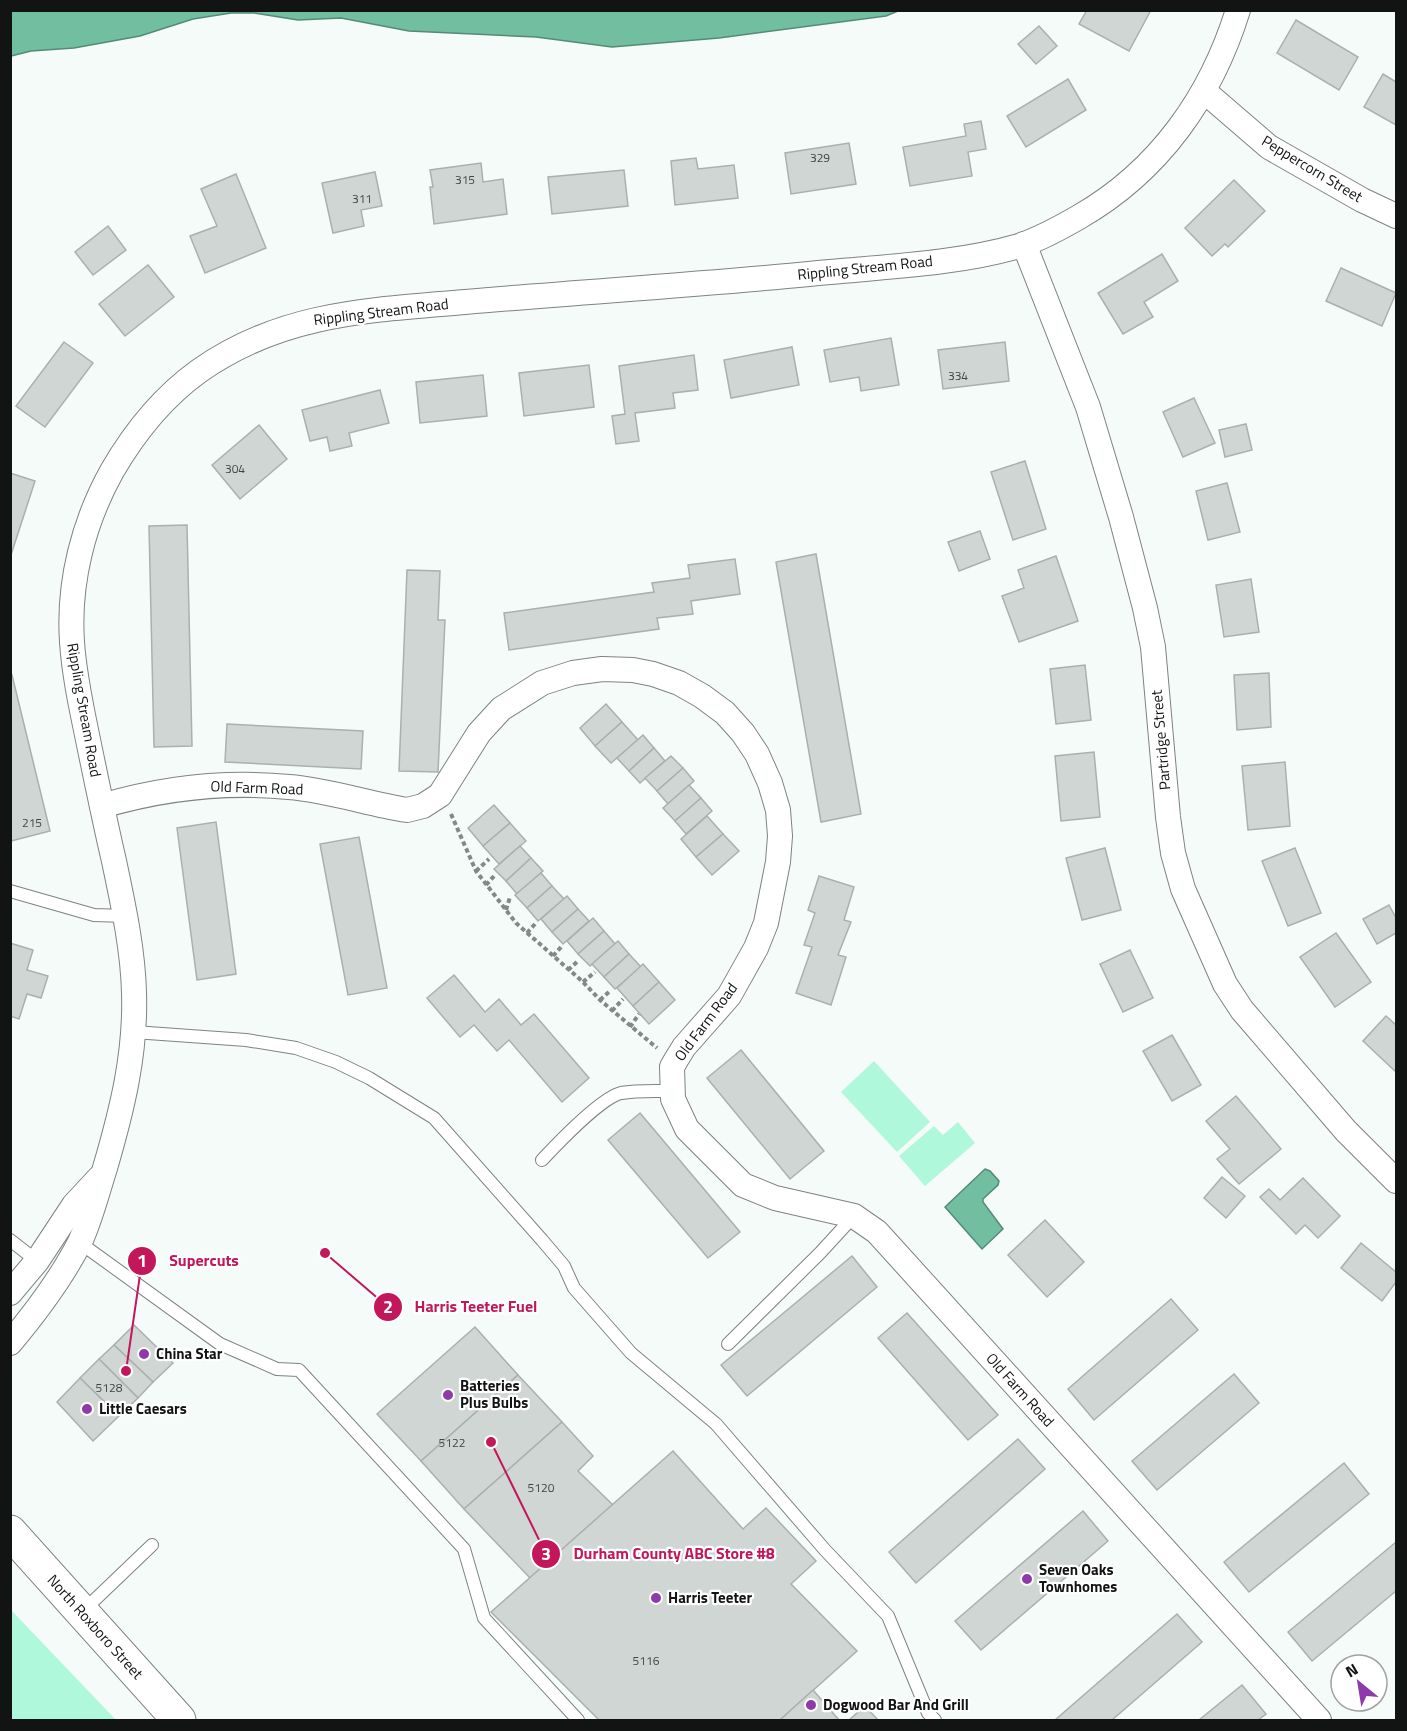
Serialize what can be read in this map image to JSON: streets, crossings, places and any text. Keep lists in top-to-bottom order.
{
  "streets": {
    "highway": ["North Roxboro Street"],
    "street": [
      "Peppercorn Street",
      "Rippling Stream Road",
      "Partridge Street",
      "Old Farm Road"
    ]
  },
  "crossings": [
    ["Peppercorn Street", "Rippling Stream Road"],
    ["Rippling Stream Road", "Partridge Street"],
    ["Rippling Stream Road", "Old Farm Road"]
  ],
  "places": [
    "Harris Teeter Fuel",
    "China Star",
    "Supercuts",
    "Batteries Plus Bulbs",
    "Little Caesars",
    "Durham County ABC Store #8",
    "Seven Oaks Townhomes",
    "Harris Teeter",
    "Dogwood Bar And Grill"
  ],
  "house_numbers": [
    "329",
    "315",
    "311",
    "334",
    "304",
    "215",
    "5128",
    "5122",
    "5120",
    "5116"
  ],
  "north": "top left"
}
